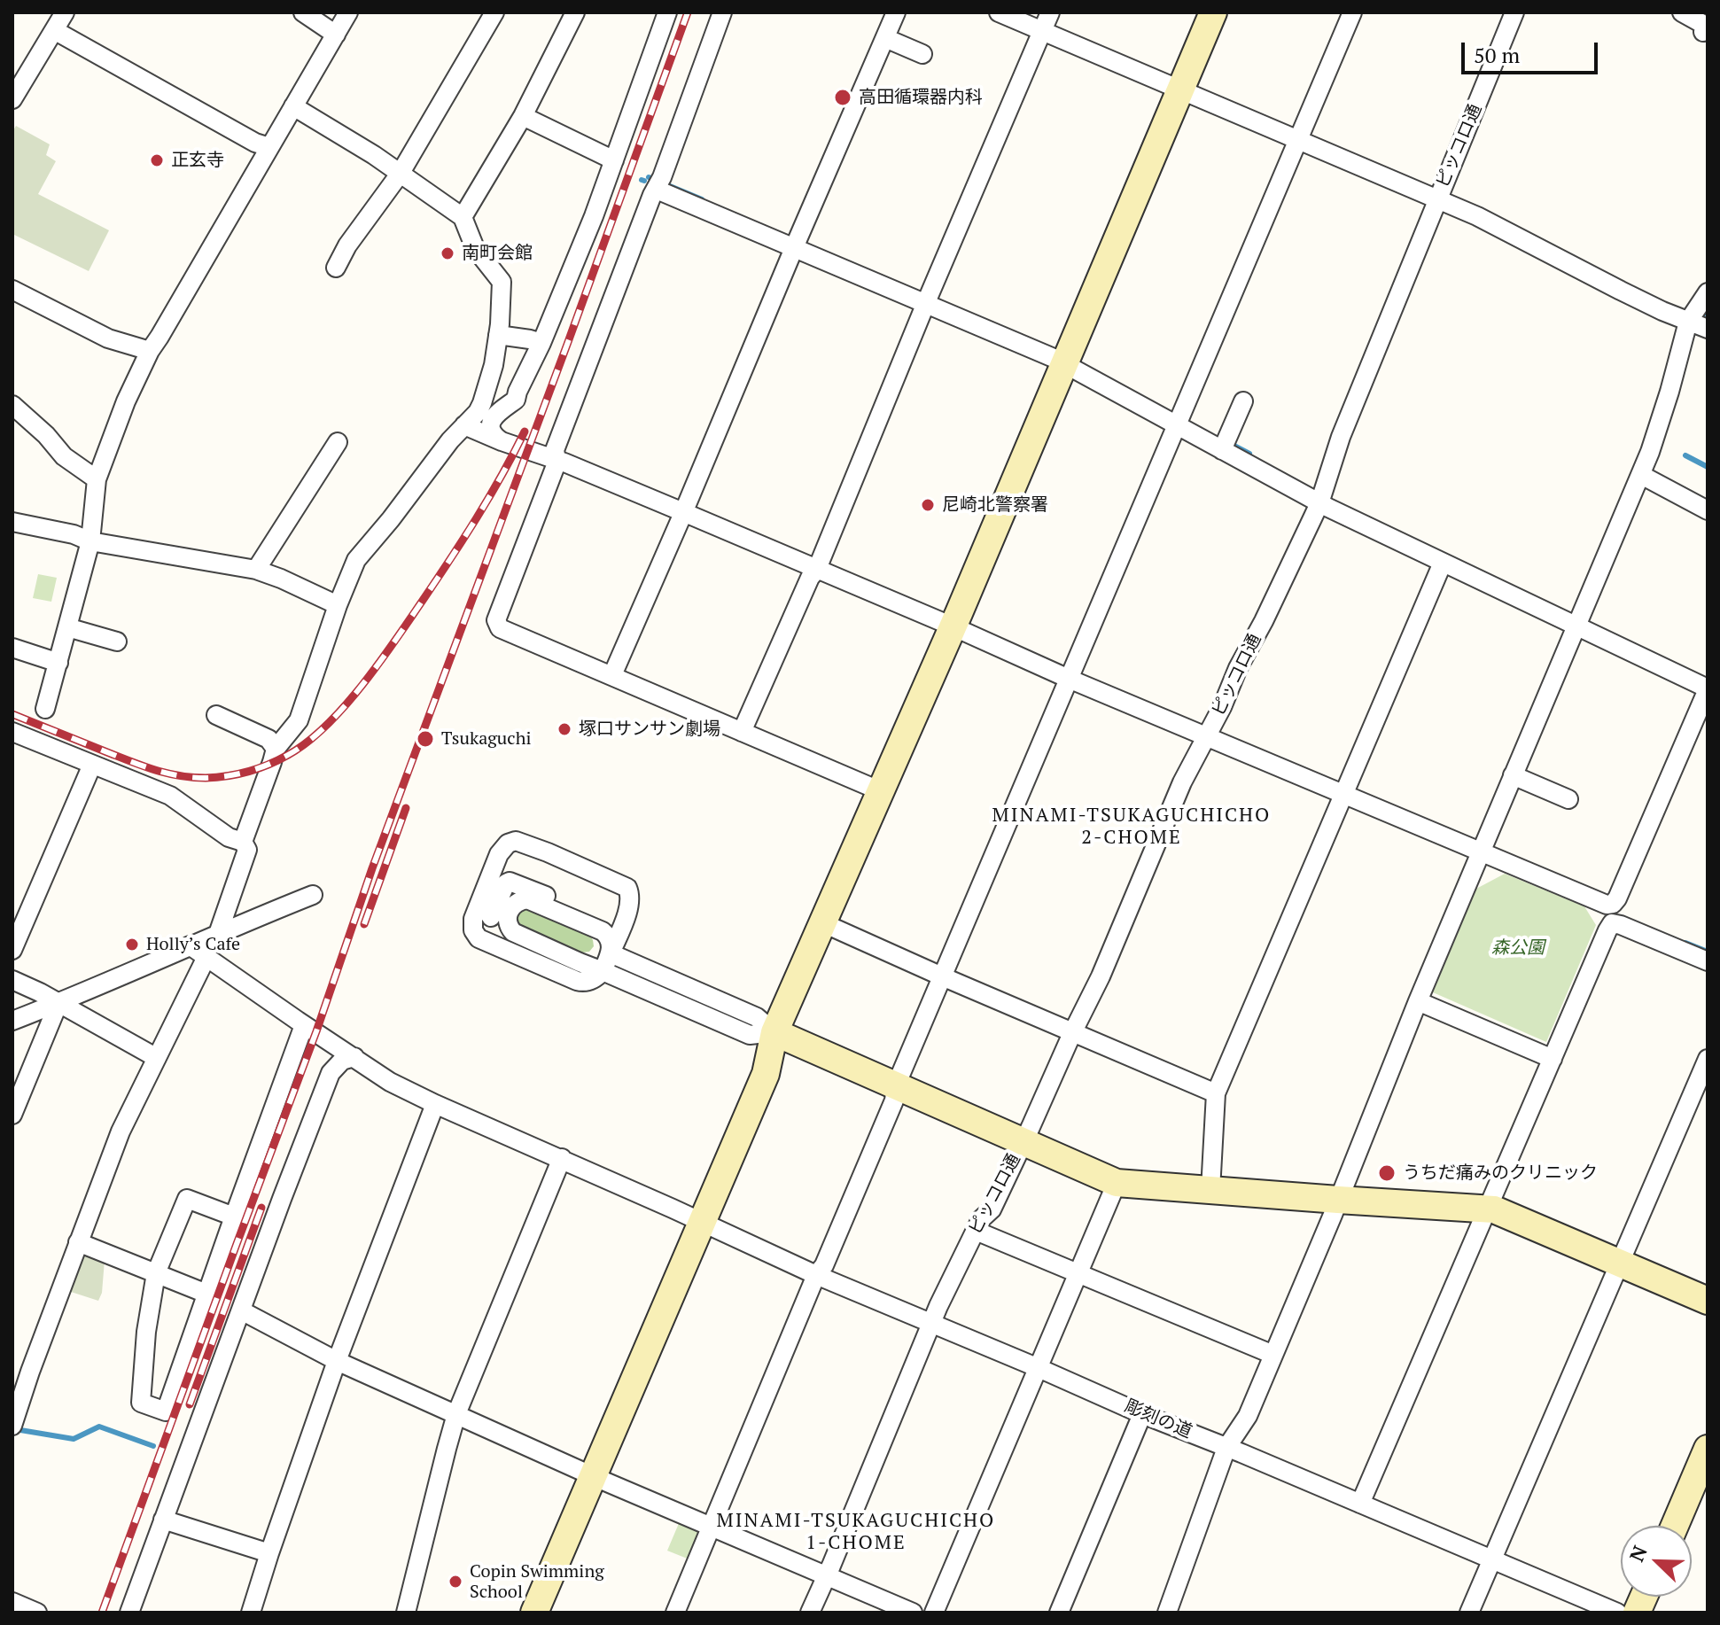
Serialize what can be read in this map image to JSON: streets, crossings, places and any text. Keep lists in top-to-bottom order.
{
  "streets": {
    "street": ["ピッコロ通", "彫刻の道"]
  },
  "crossings": [
    ["ピッコロ通", "彫刻の道"]
  ],
  "districts": ["MINAMI-TSUKAGUCHICHO 2-CHOME", "MINAMI-TSUKAGUCHICHO 1-CHOME"],
  "parks": ["森公園"],
  "places": [
    "高田循環器内科",
    "正玄寺",
    "南町会館",
    "尼崎北警察署",
    "塚口サンサン劇場",
    "Tsukaguchi",
    "Holly’s Cafe",
    "うちだ痛みのクリニック",
    "Copin Swimming School"
  ],
  "scale_bar": "50 m",
  "north": "top left"
}
